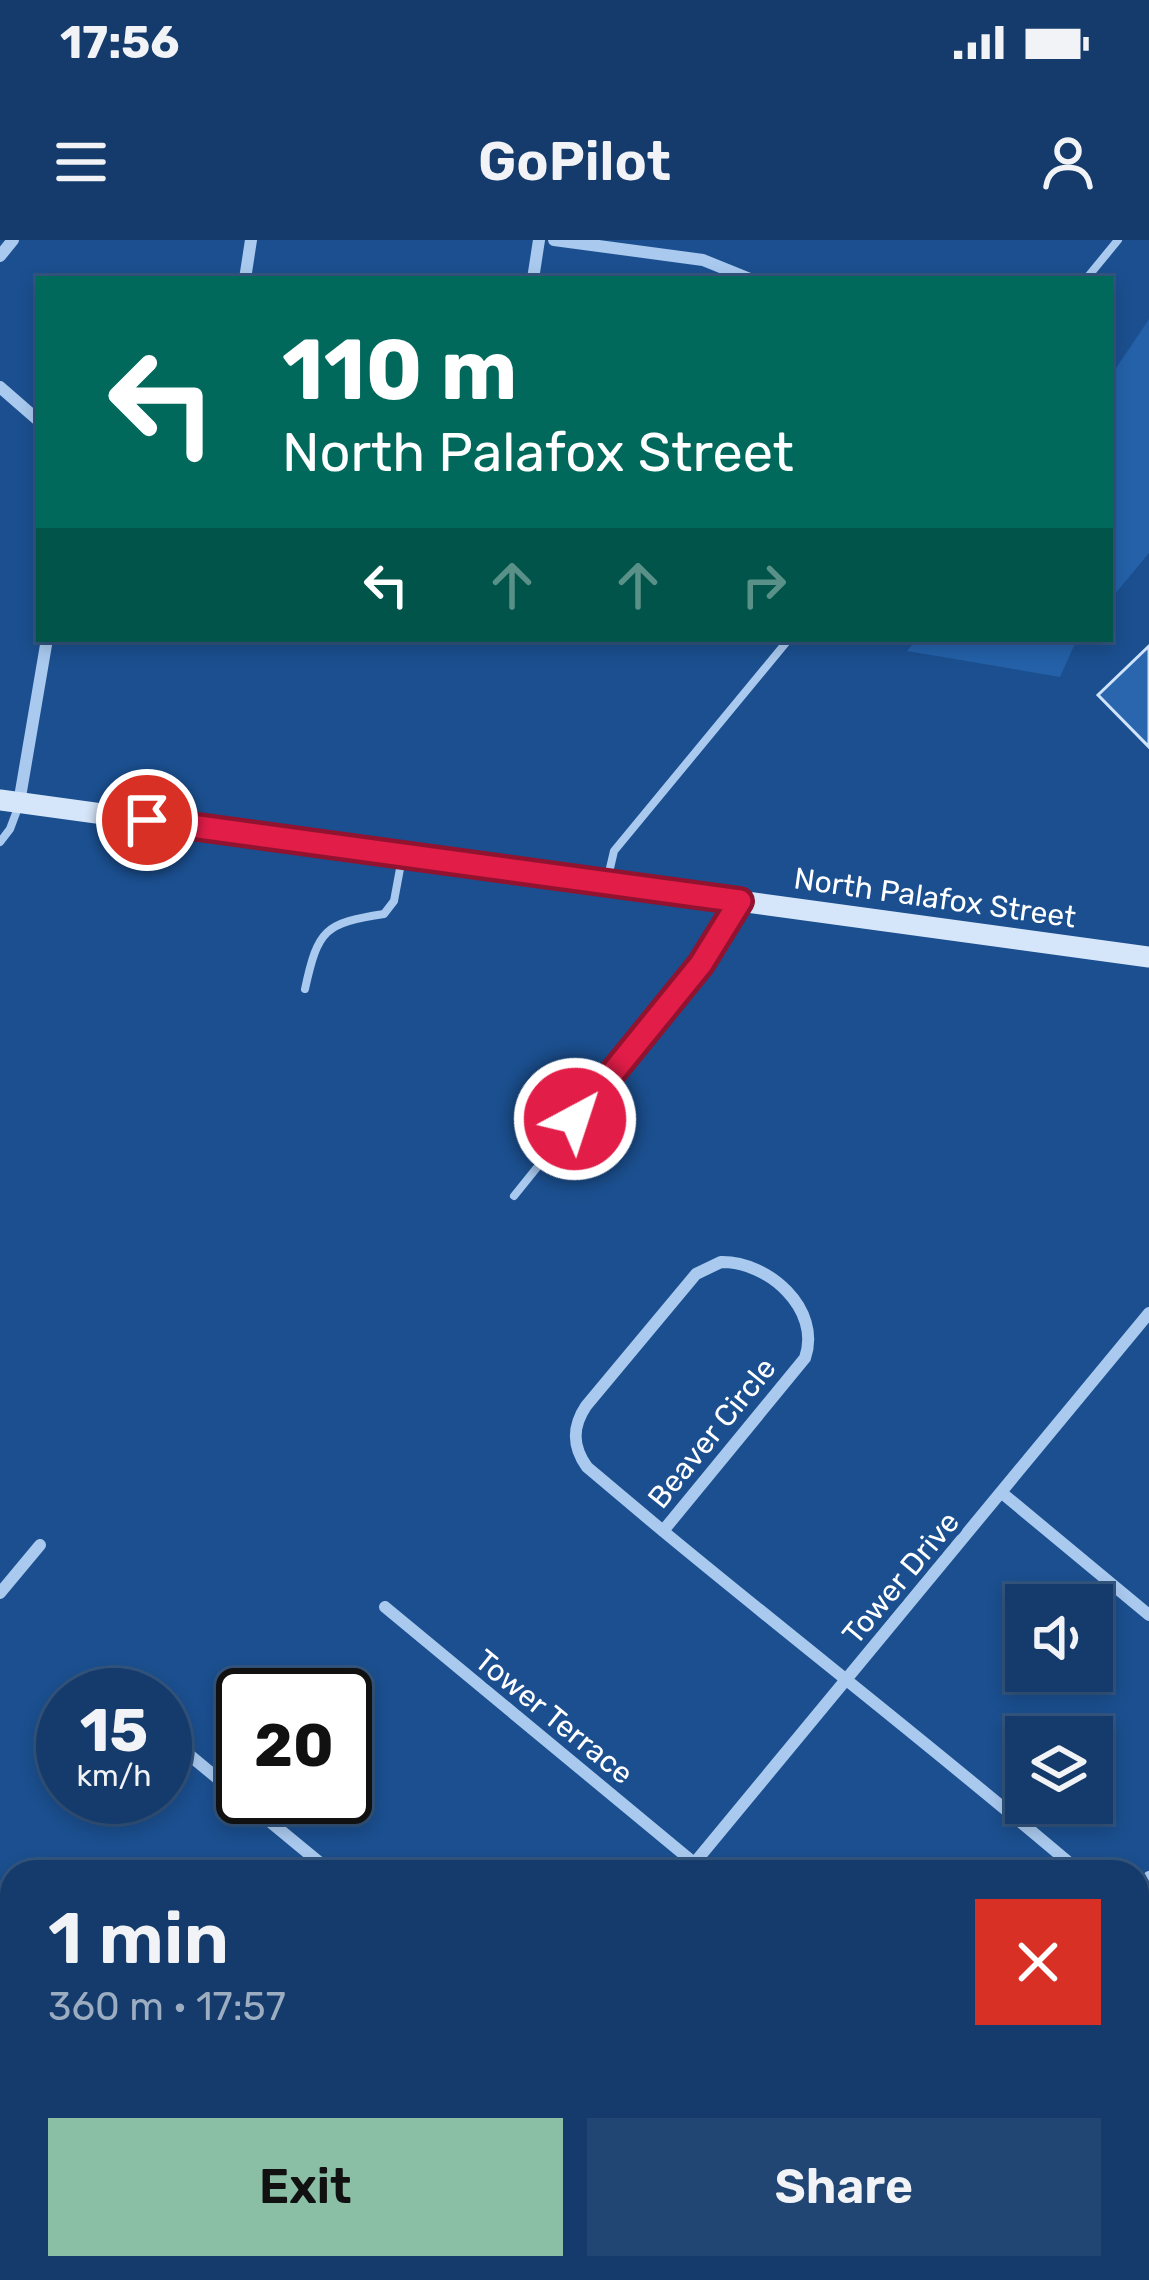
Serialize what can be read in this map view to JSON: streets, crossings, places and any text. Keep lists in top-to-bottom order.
{
  "streets": {
    "main road": ["North Palafox Street"],
    "street": ["Beaver Circle", "Tower Drive", "Tower Terrace"]
  },
  "page": {
    "status": "17:56",
    "header": "GoPilot",
    "turn": ["110 m", "North Palafox Street"],
    "speed": "15 km/h",
    "limit": "20",
    "heading": ["1 min", "360 m · 17:57"],
    "buttons": ["Exit", "Share"]
  }
}
